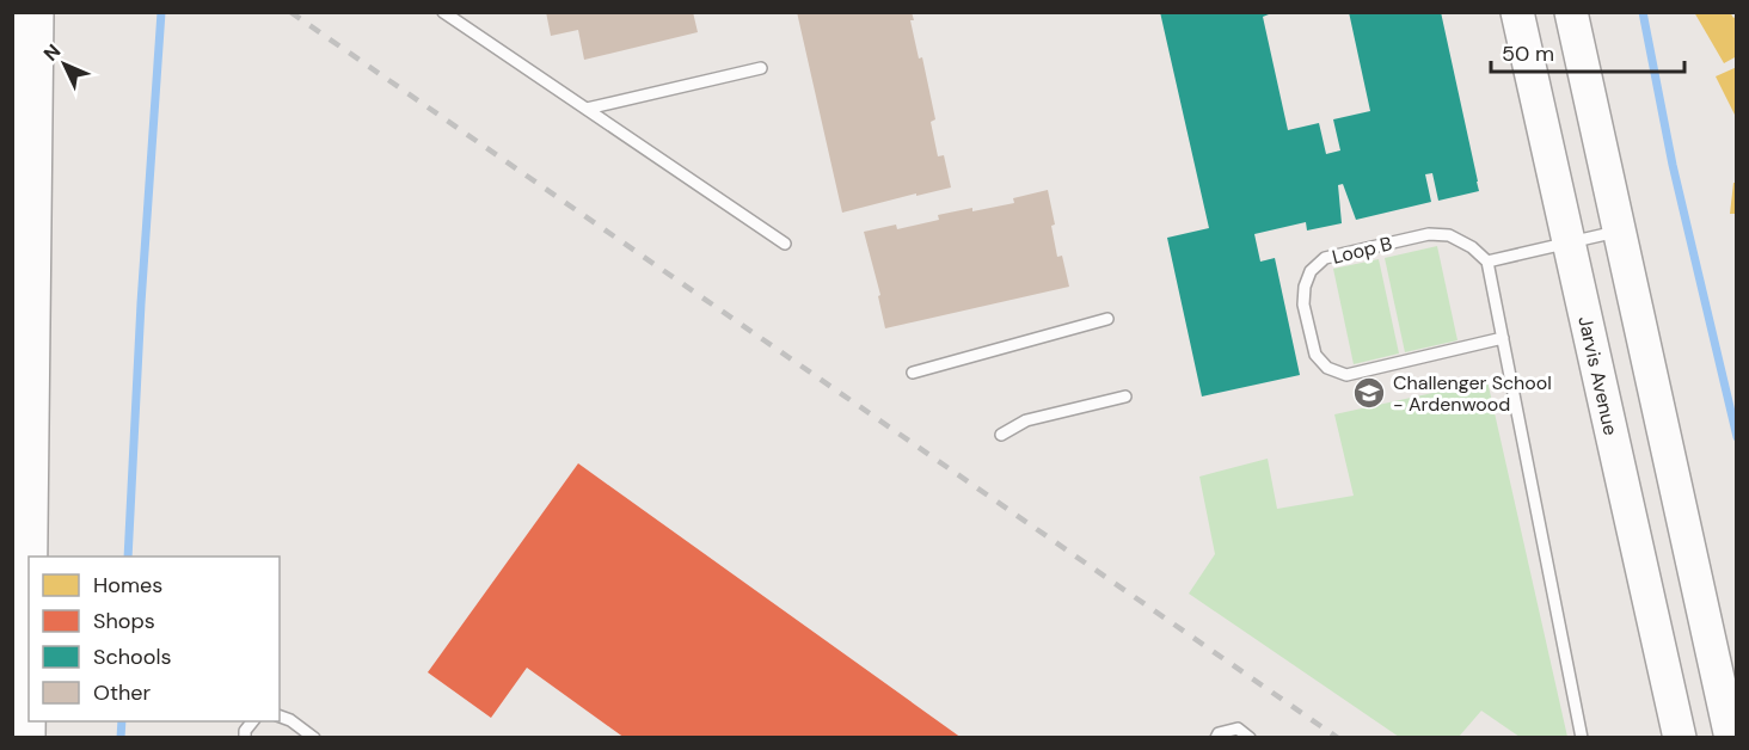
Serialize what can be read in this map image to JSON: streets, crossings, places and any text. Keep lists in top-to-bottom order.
{
  "streets": {
    "main road": ["Jarvis Avenue"],
    "lane": ["Loop B"]
  },
  "places": {
    "school or university": ["Challenger School - Ardenwood"]
  },
  "legend": [
    "Homes",
    "Shops",
    "Schools",
    "Other"
  ],
  "scale_bar": "50 m",
  "north": "top left"
}
